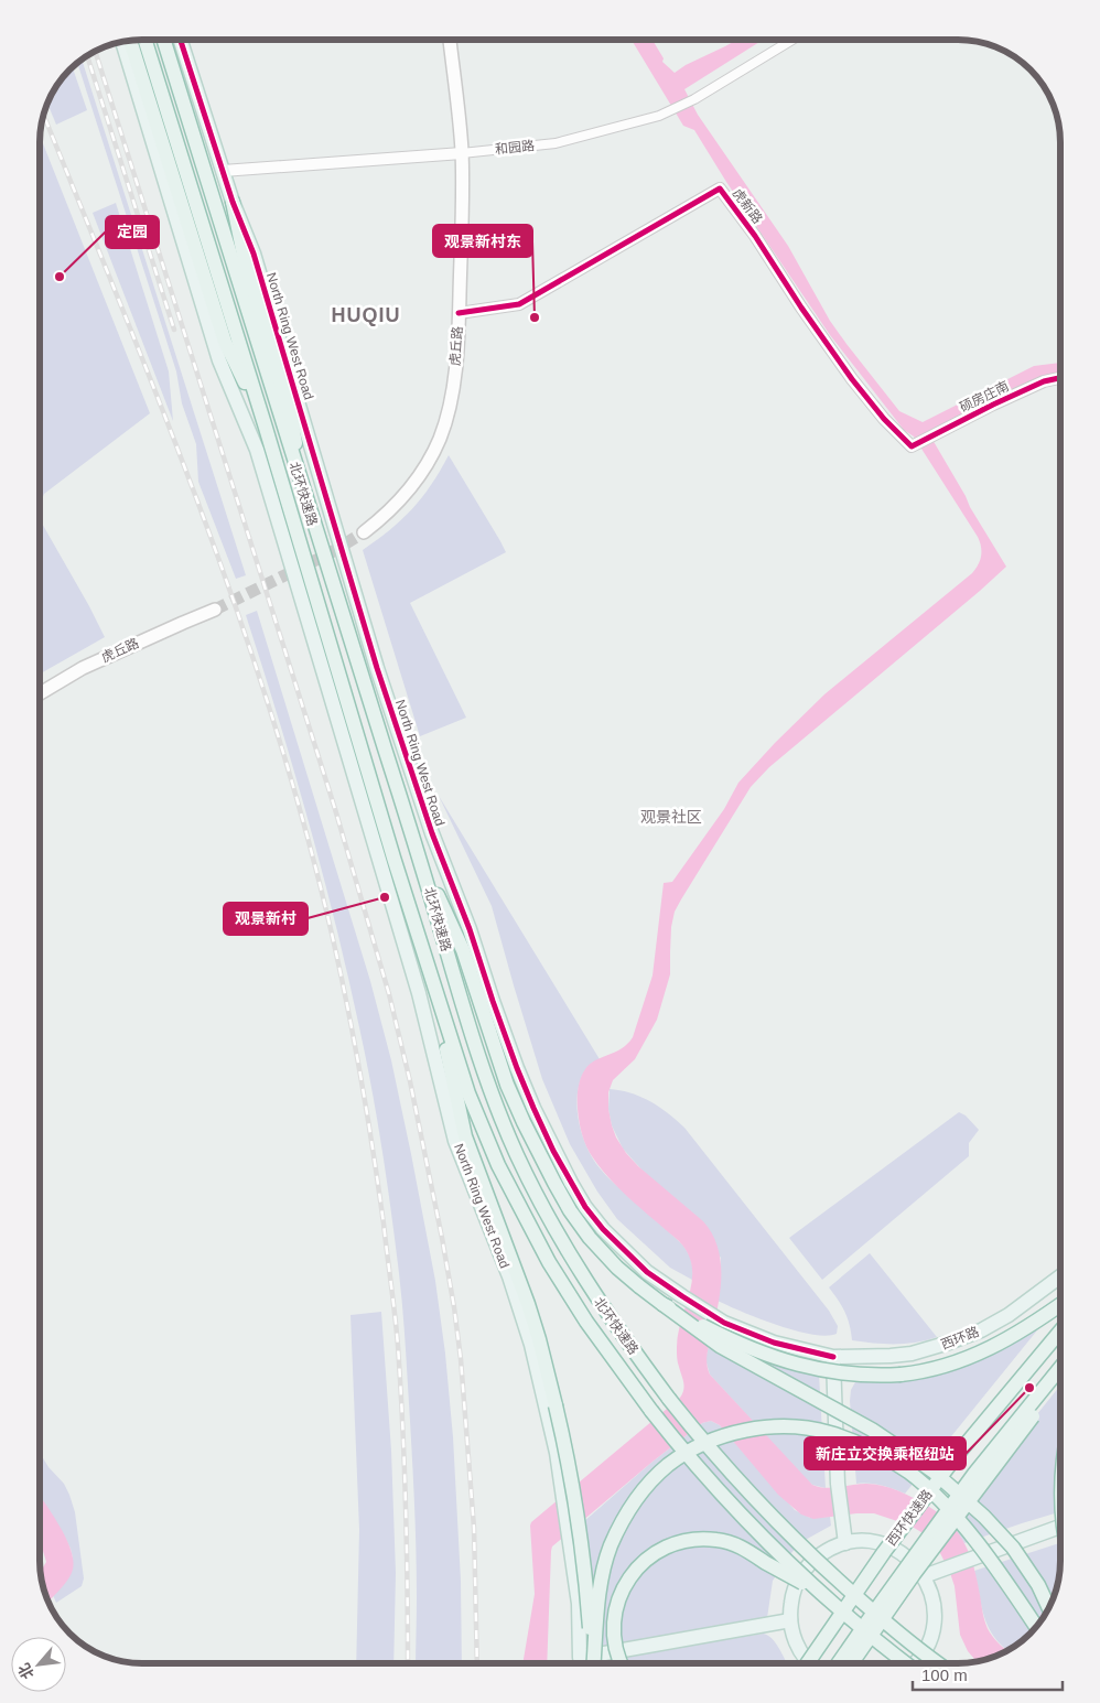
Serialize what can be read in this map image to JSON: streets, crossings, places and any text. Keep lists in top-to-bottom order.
{
  "streets": {
    "highway": ["北环快速路", "西环快速路"],
    "main road": ["North Ring West Road", "虎丘路", "西环路"],
    "street": ["和园路", "虎新路", "硕房庄南"]
  },
  "crossings": [
    ["和园路", "North Ring West Road"],
    ["和园路", "虎丘路"],
    ["虎新路", "虎丘路"],
    ["虎新路", "硕房庄南"],
    ["North Ring West Road", "西环路"]
  ],
  "districts": ["HUQIU", "观景社区"],
  "places": [
    "定园",
    "观景新村东",
    "观景新村",
    "新庄立交换乘枢纽站"
  ],
  "scale_bar": "100 m",
  "north": "bottom left"
}
